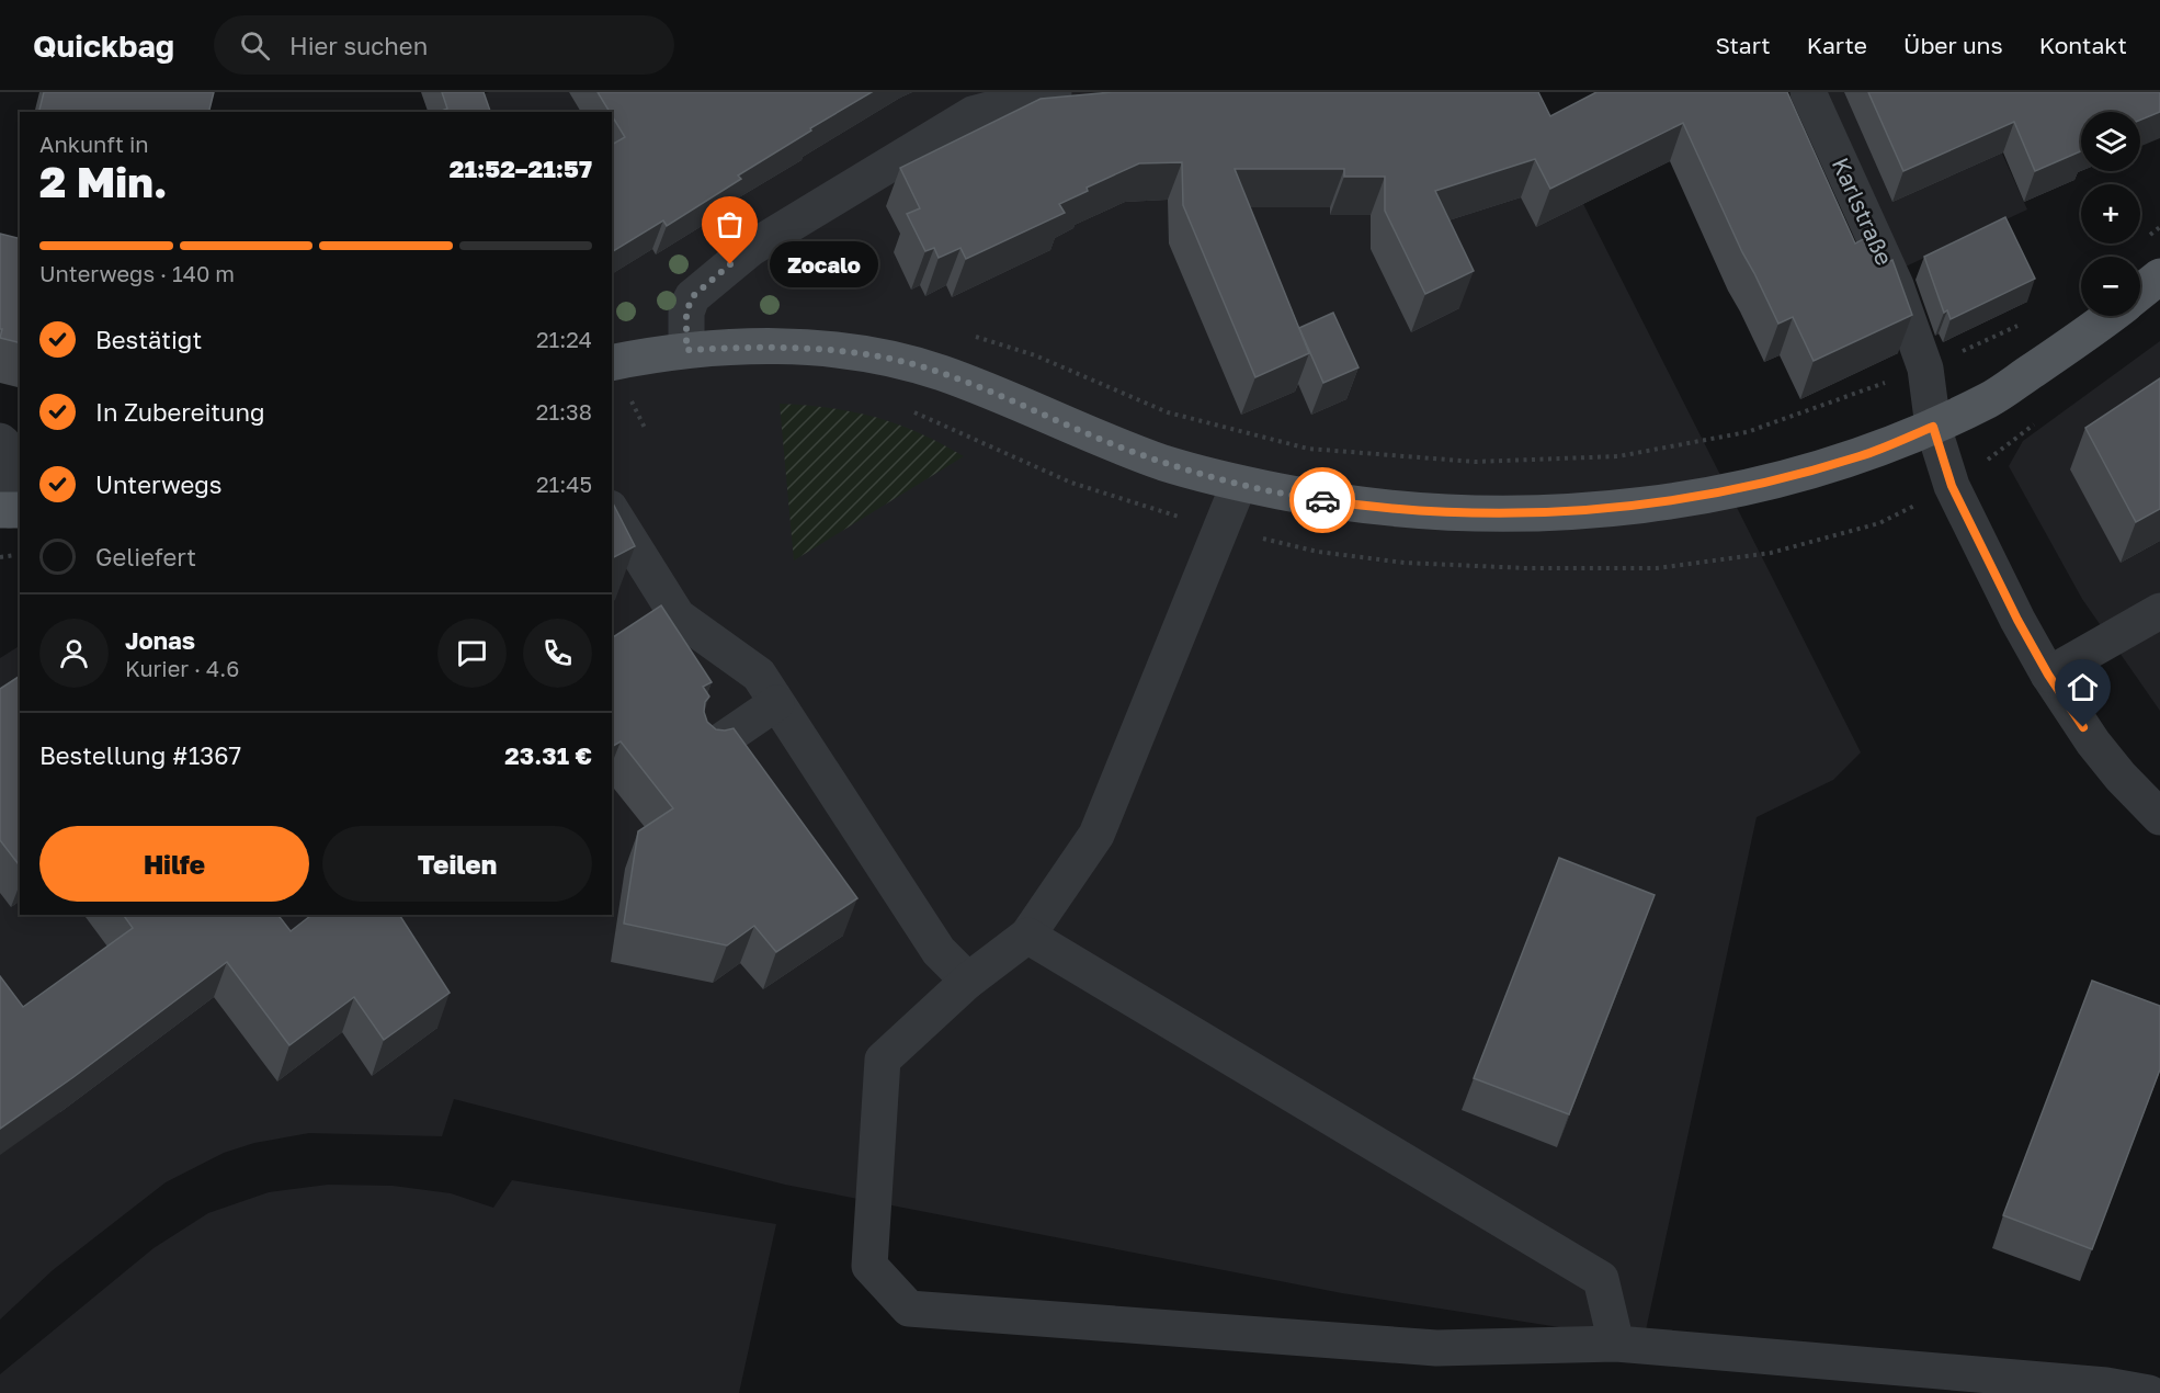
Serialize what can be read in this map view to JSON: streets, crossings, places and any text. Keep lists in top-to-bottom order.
{
  "streets": {
    "street": ["Karlstraße"]
  },
  "places": ["Zocalo"],
  "page": {
    "header": "Quickbag",
    "search": "Hier suchen",
    "nav": [
      "Start",
      "Karte",
      "Über uns",
      "Kontakt"
    ],
    "map_buttons": ["+", "−"],
    "heading": ["2 Min.", "Ankunft in", "21:52–21:57"],
    "panel": [
      "Jonas",
      "Kurier · 4.6",
      "Bestellung #1367",
      "23.31 €"
    ],
    "bar": "Unterwegs · 140 m",
    "bubble": "Zocalo",
    "list": [
      ["Bestätigt", "21:24"],
      ["In Zubereitung", "21:38"],
      ["Unterwegs", "21:45"],
      "Geliefert"
    ],
    "buttons": ["Hilfe", "Teilen"]
  }
}
